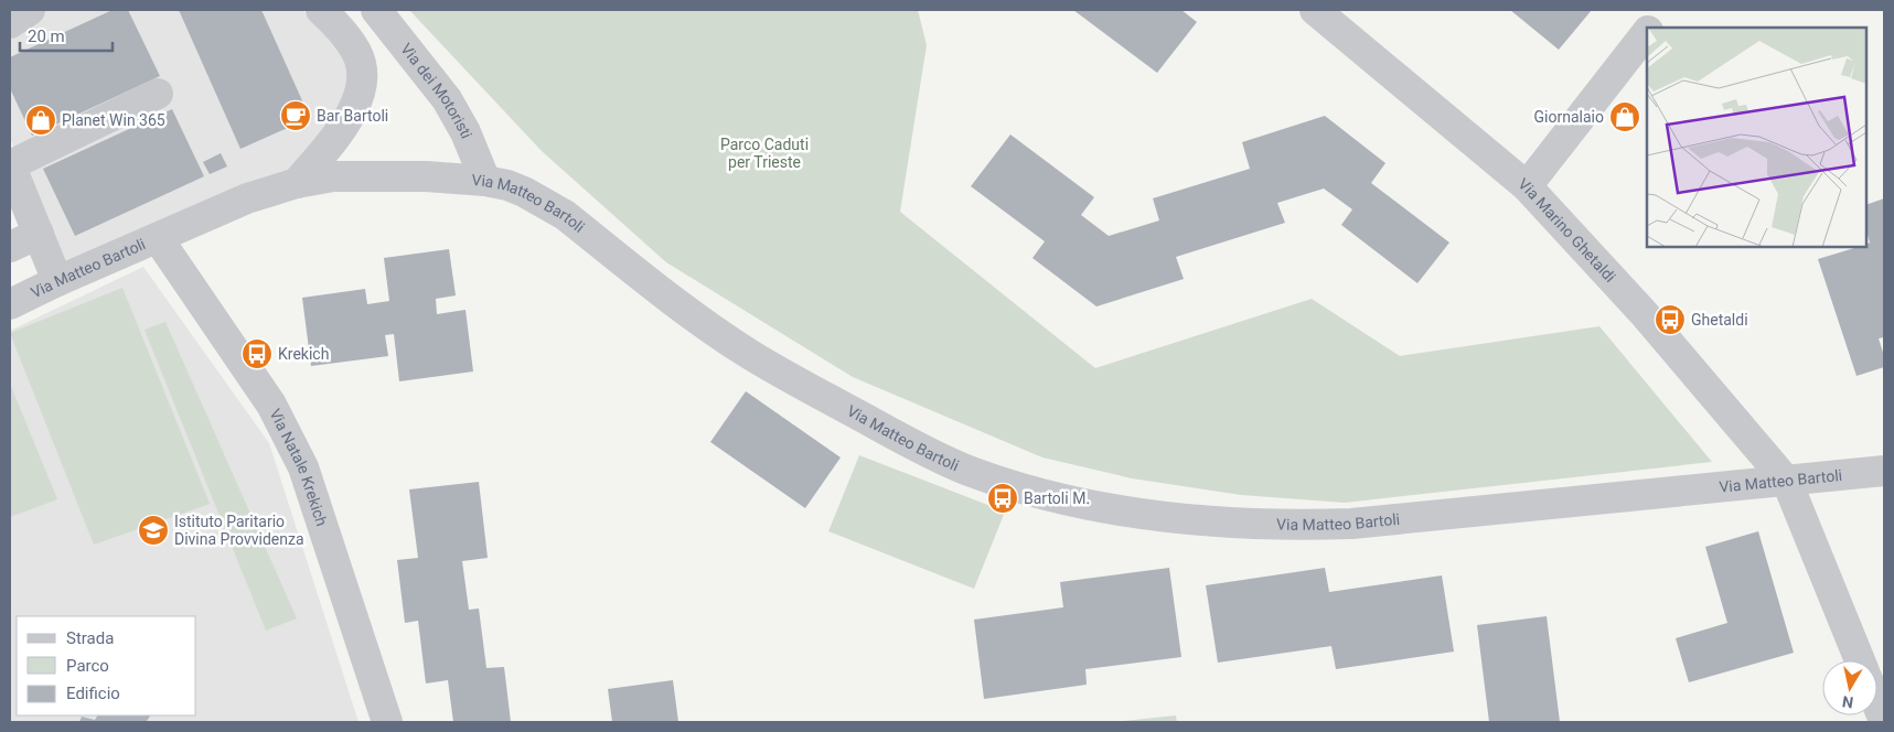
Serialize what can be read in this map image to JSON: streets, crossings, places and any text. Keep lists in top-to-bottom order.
{
  "streets": {
    "street": [
      "Via dei Motoristi",
      "Via Matteo Bartoli",
      "Via Marino Ghetaldi",
      "Via Natale Krekich"
    ]
  },
  "crossings": [
    ["Via dei Motoristi", "Via Matteo Bartoli"],
    ["Via Matteo Bartoli", "Via Marino Ghetaldi"],
    ["Via Matteo Bartoli", "Via Natale Krekich"]
  ],
  "parks": ["Parco Caduti per Trieste"],
  "places": {
    "cafe": ["Bar Bartoli"],
    "shop": ["Giornalaio", "Planet Win 365"],
    "bus stop": ["Ghetaldi", "Krekich", "Bartoli M."],
    "school or university": ["Istituto Paritario Divina Provvidenza"]
  },
  "legend": ["Strada", "Parco", "Edificio"],
  "scale_bar": "20 m",
  "north": "bottom"
}
